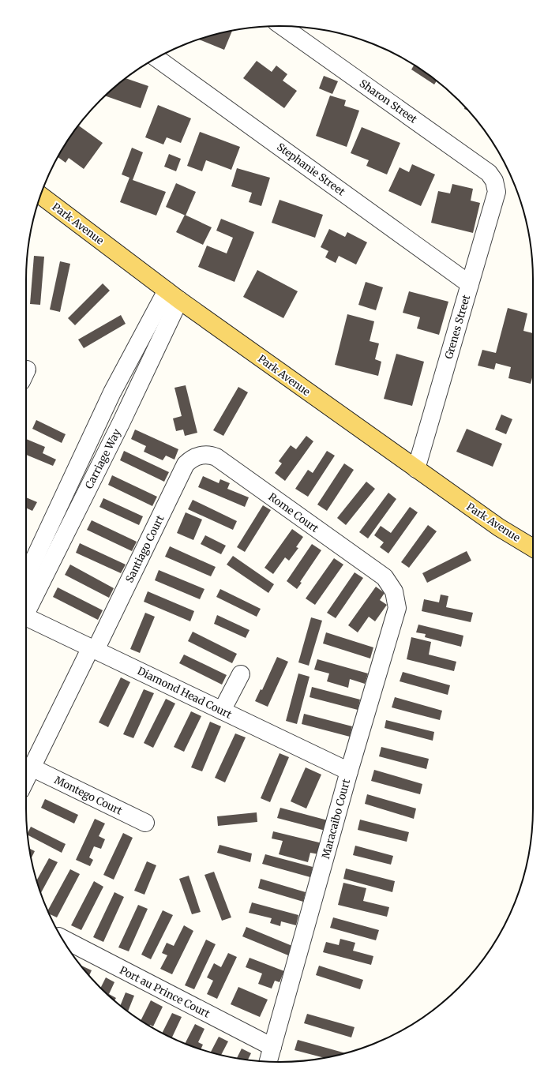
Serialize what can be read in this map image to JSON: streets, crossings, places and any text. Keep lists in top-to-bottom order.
{
  "streets": {
    "main road": ["Park Avenue"],
    "street": [
      "Sharon Street",
      "Stephanie Street",
      "Grenes Street",
      "Carriage Way",
      "Rome Court",
      "Santiago Court",
      "Diamond Head Court",
      "Montego Court",
      "Maracaibo Court",
      "Port au Prince Court"
    ]
  },
  "crossings": [
    ["Sharon Street", "Grenes Street"],
    ["Stephanie Street", "Grenes Street"],
    ["Park Avenue", "Grenes Street"],
    ["Park Avenue", "Carriage Way"],
    ["Rome Court", "Santiago Court"],
    ["Rome Court", "Maracaibo Court"],
    ["Santiago Court", "Diamond Head Court"],
    ["Santiago Court", "Montego Court"],
    ["Diamond Head Court", "Maracaibo Court"],
    ["Maracaibo Court", "Port au Prince Court"]
  ]
}
